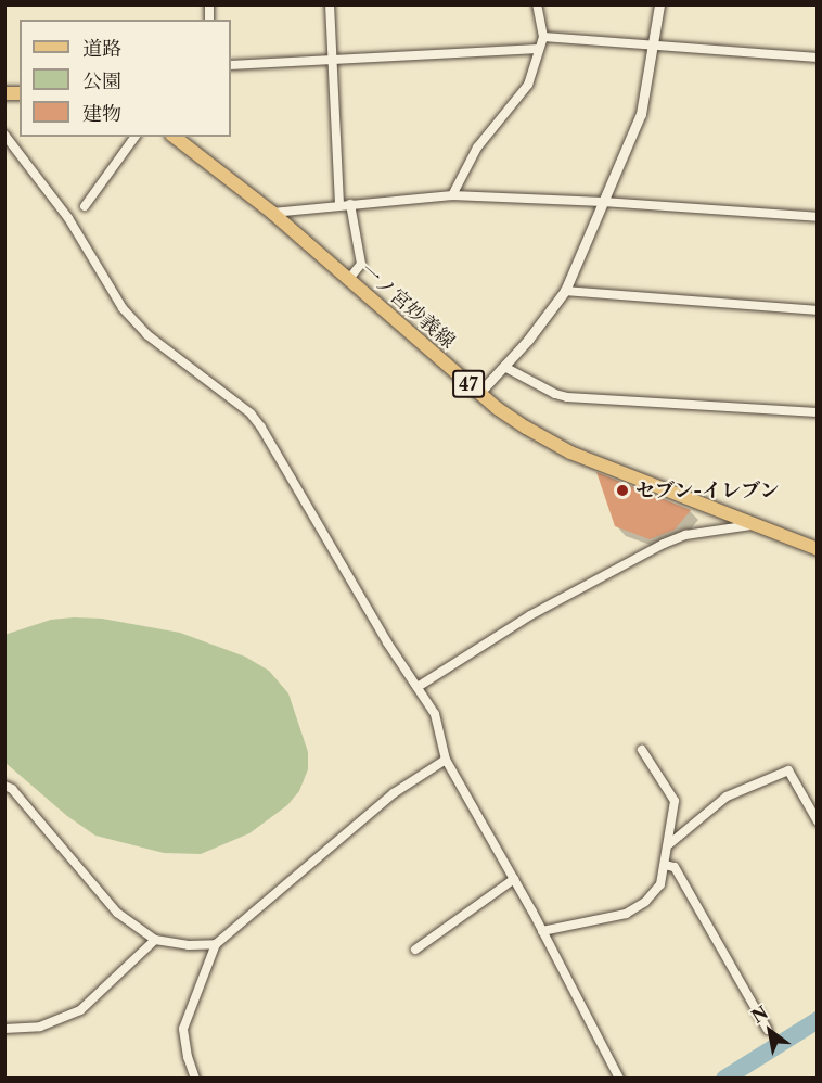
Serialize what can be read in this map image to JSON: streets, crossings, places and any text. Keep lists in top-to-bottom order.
{
  "streets": {
    "main road": ["一ノ宮妙義線", "47"]
  },
  "places": ["セブン-イレブン"],
  "legend": ["道路", "公園", "建物"],
  "north": "top left"
}
